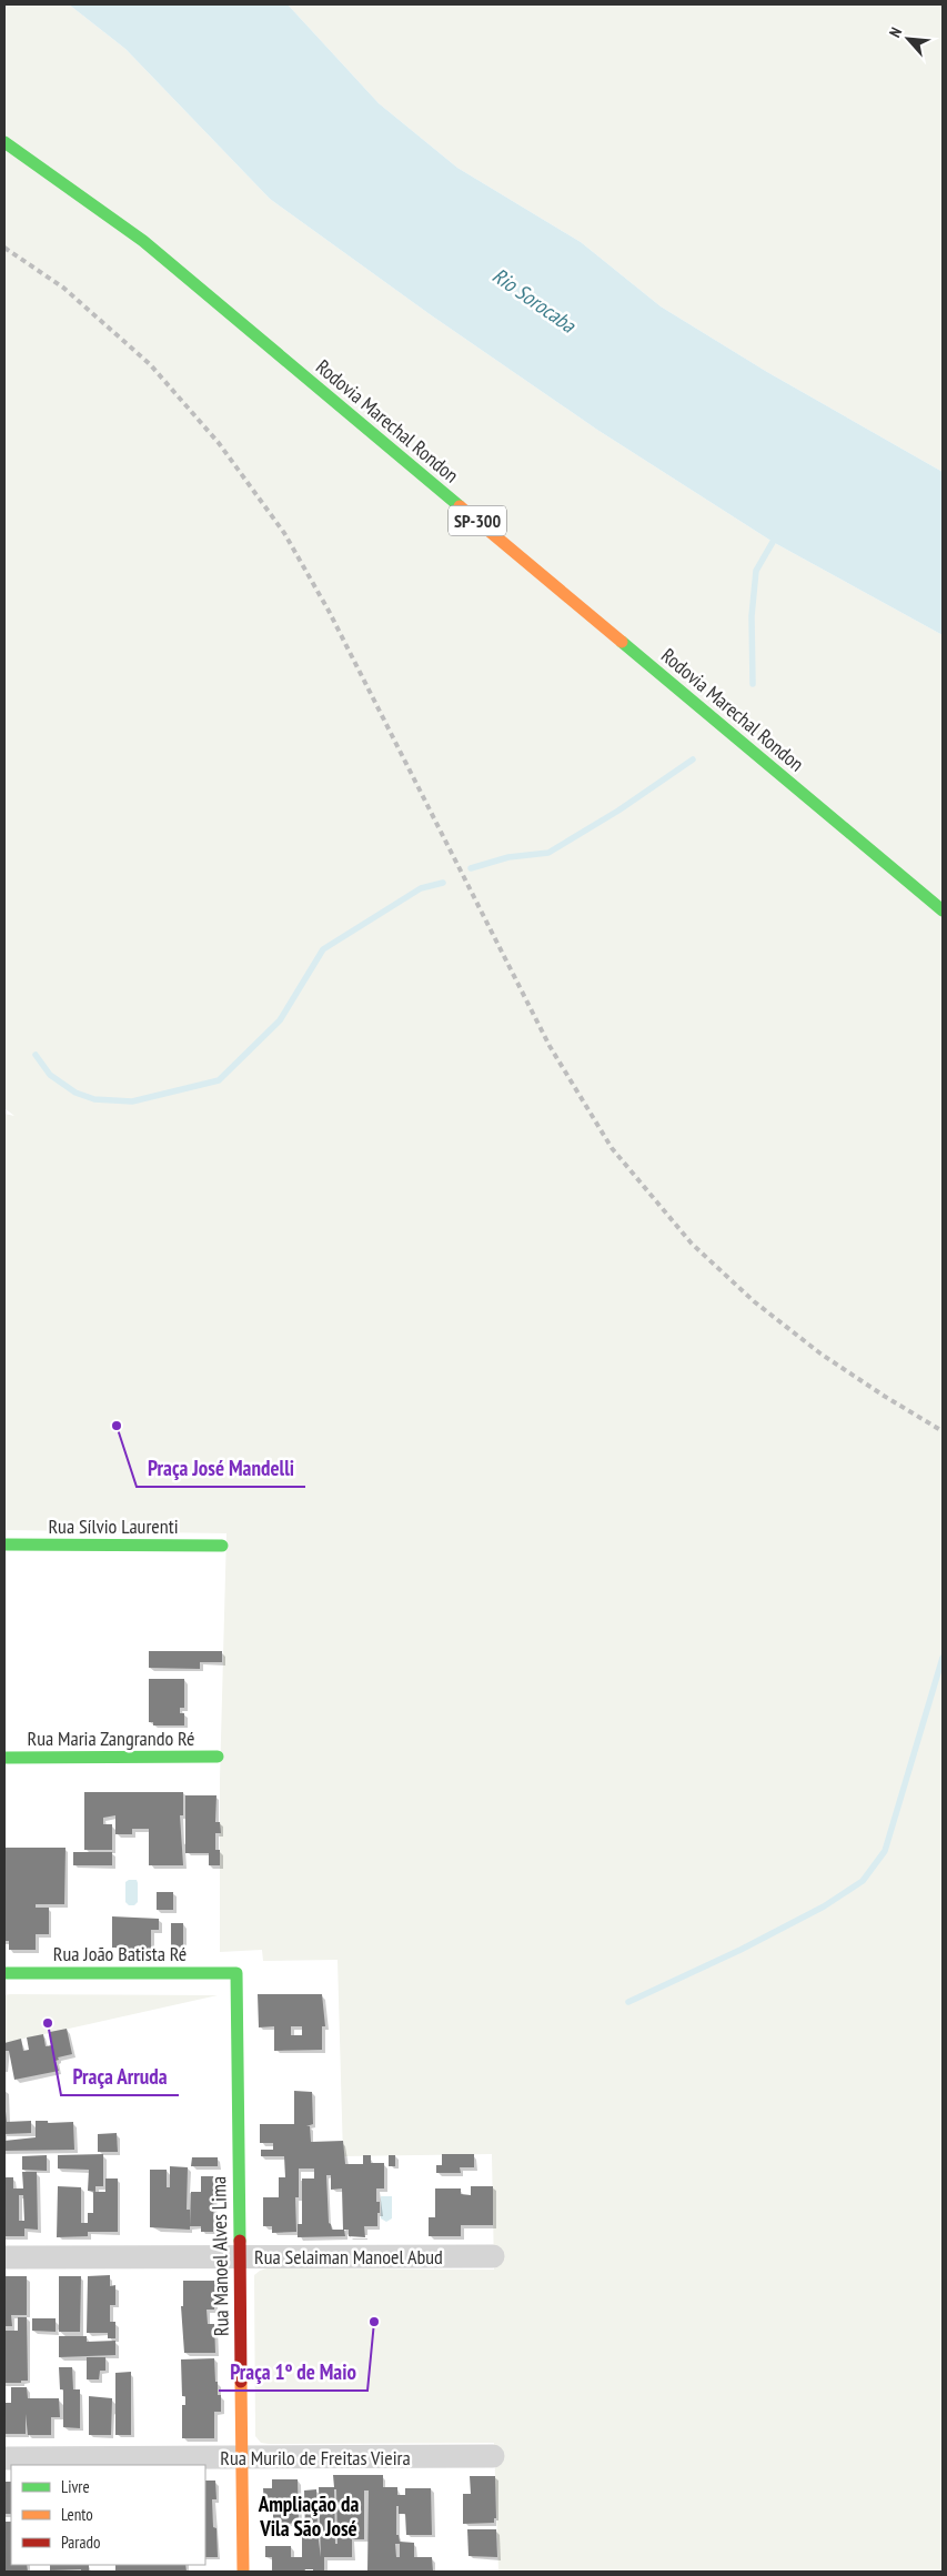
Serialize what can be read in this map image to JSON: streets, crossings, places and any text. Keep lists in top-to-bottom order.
{
  "streets": {
    "street": [
      "Rodovia Marechal Rondon",
      "SP-300",
      "Rua Sílvio Laurenti",
      "Rua Maria Zangrando Ré",
      "Rua João Batista Ré",
      "Rua Manoel Alves Lima",
      "Rua Selaiman Manoel Abud",
      "Rua Murilo de Freitas Vieira"
    ]
  },
  "crossings": [
    ["Rua João Batista Ré", "Rua Manoel Alves Lima"],
    ["Rua Manoel Alves Lima", "Rua Selaiman Manoel Abud"],
    ["Rua Manoel Alves Lima", "Rua Murilo de Freitas Vieira"]
  ],
  "districts": ["Ampliação da Vila São José"],
  "water": ["Rio Sorocaba"],
  "places": ["Praça José Mandelli", "Praça Arruda", "Praça 1º de Maio"],
  "legend": ["Livre", "Lento", "Parado"],
  "north": "top left"
}
